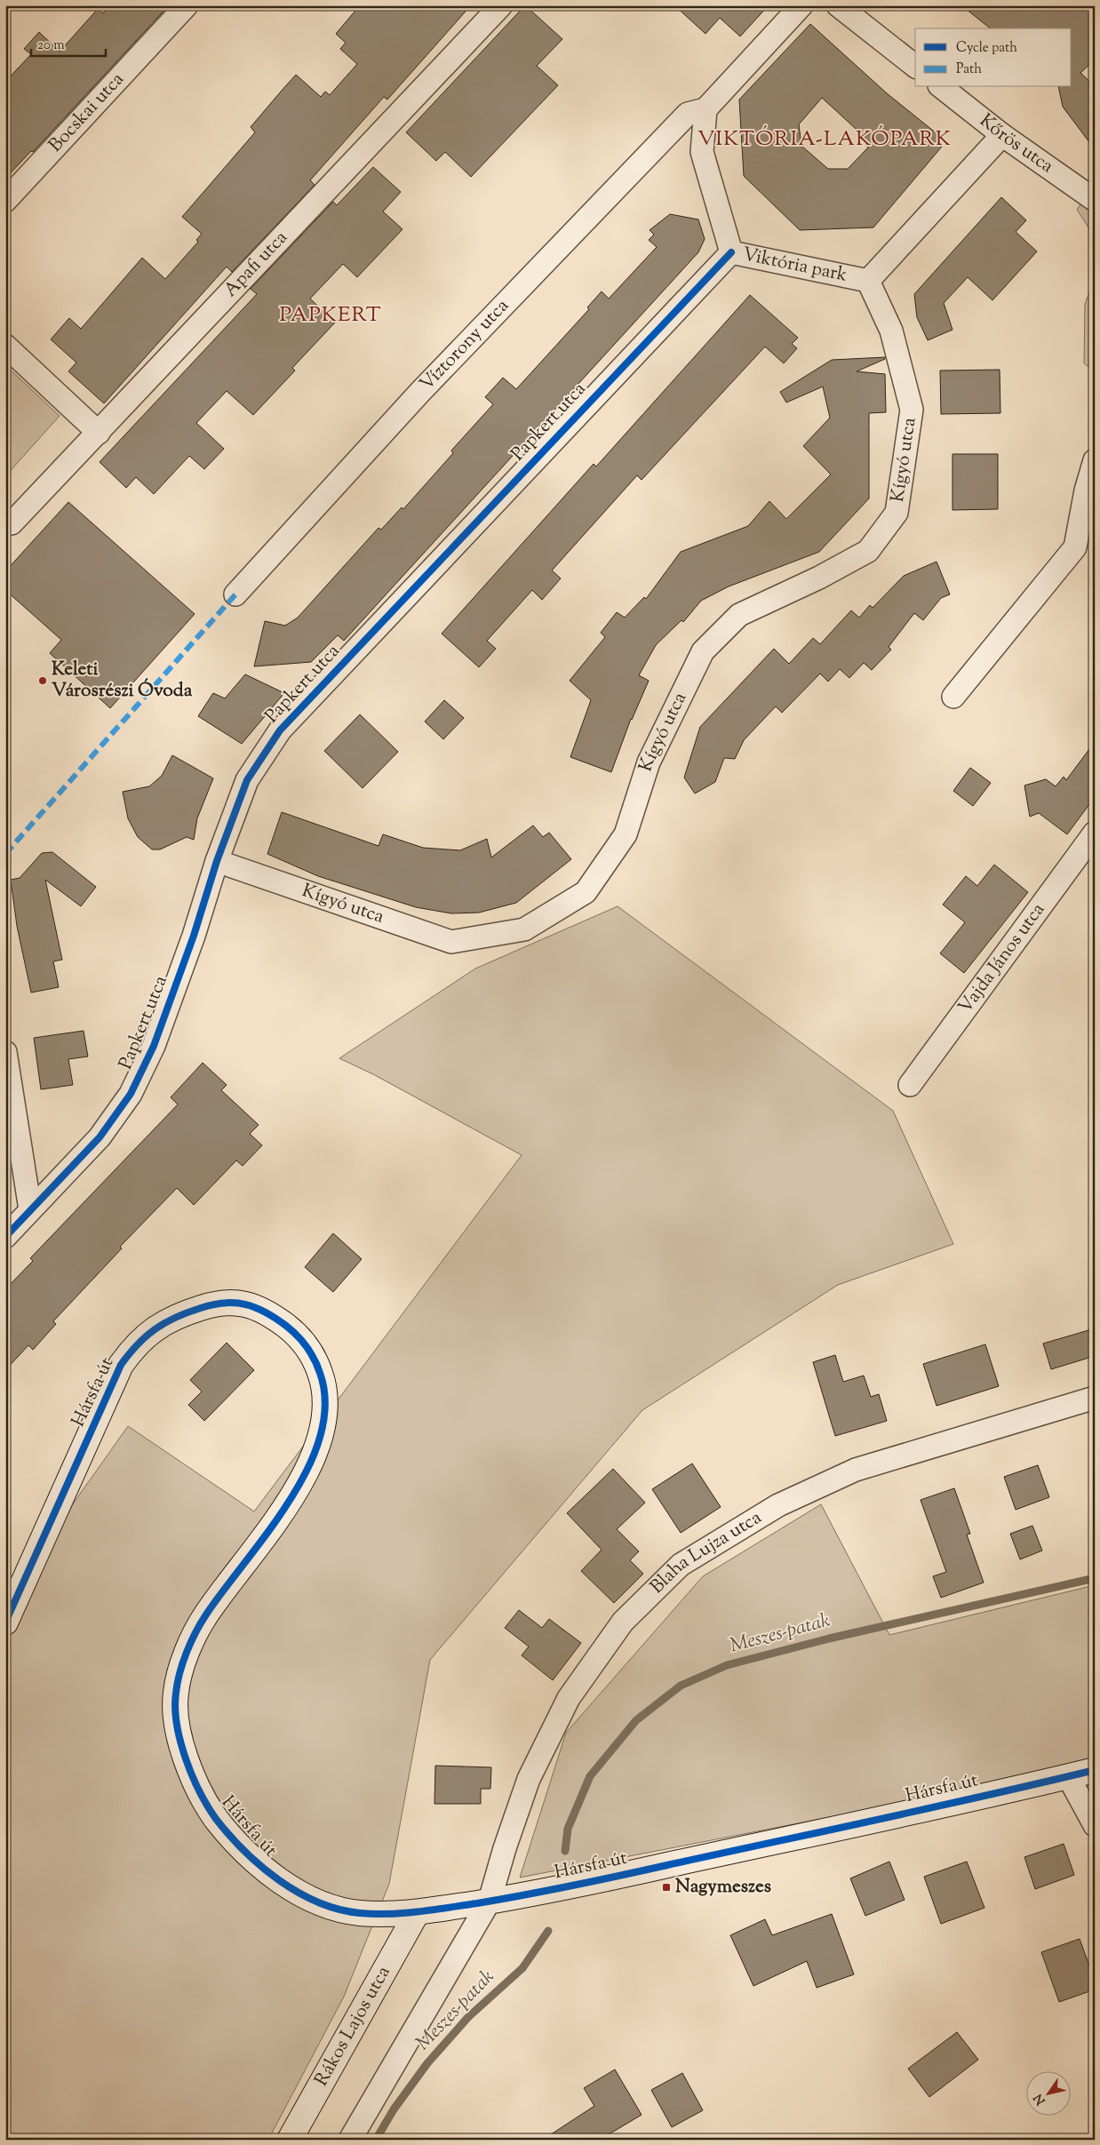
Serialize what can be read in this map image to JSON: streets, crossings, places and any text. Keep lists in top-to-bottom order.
{
  "streets": {
    "street": [
      "Bocskai utca",
      "Kőrös utca",
      "Apafi utca",
      "Viktória park",
      "Víztorony utca",
      "Papkert utca",
      "Kígyó utca",
      "Vajda János utca",
      "Hársfa út",
      "Blaha Lujza utca",
      "Rákos Lajos utca"
    ]
  },
  "crossings": [
    ["Kőrös utca", "Viktória park"],
    ["Viktória park", "Víztorony utca"],
    ["Viktória park", "Papkert utca"],
    ["Viktória park", "Kígyó utca"],
    ["Papkert utca", "Kígyó utca"],
    ["Hársfa út", "Blaha Lujza utca"],
    ["Hársfa út", "Rákos Lajos utca"]
  ],
  "districts": ["VIKTÓRIA-LAKÓPARK", "PAPKERT"],
  "water": ["Meszes-patak"],
  "places": {
    "other": ["Keleti Városrészi Óvoda"],
    "transit": ["Nagymeszes"]
  },
  "legend": ["Cycle path", "Path"],
  "scale_bar": "20 m",
  "north": "bottom left"
}
